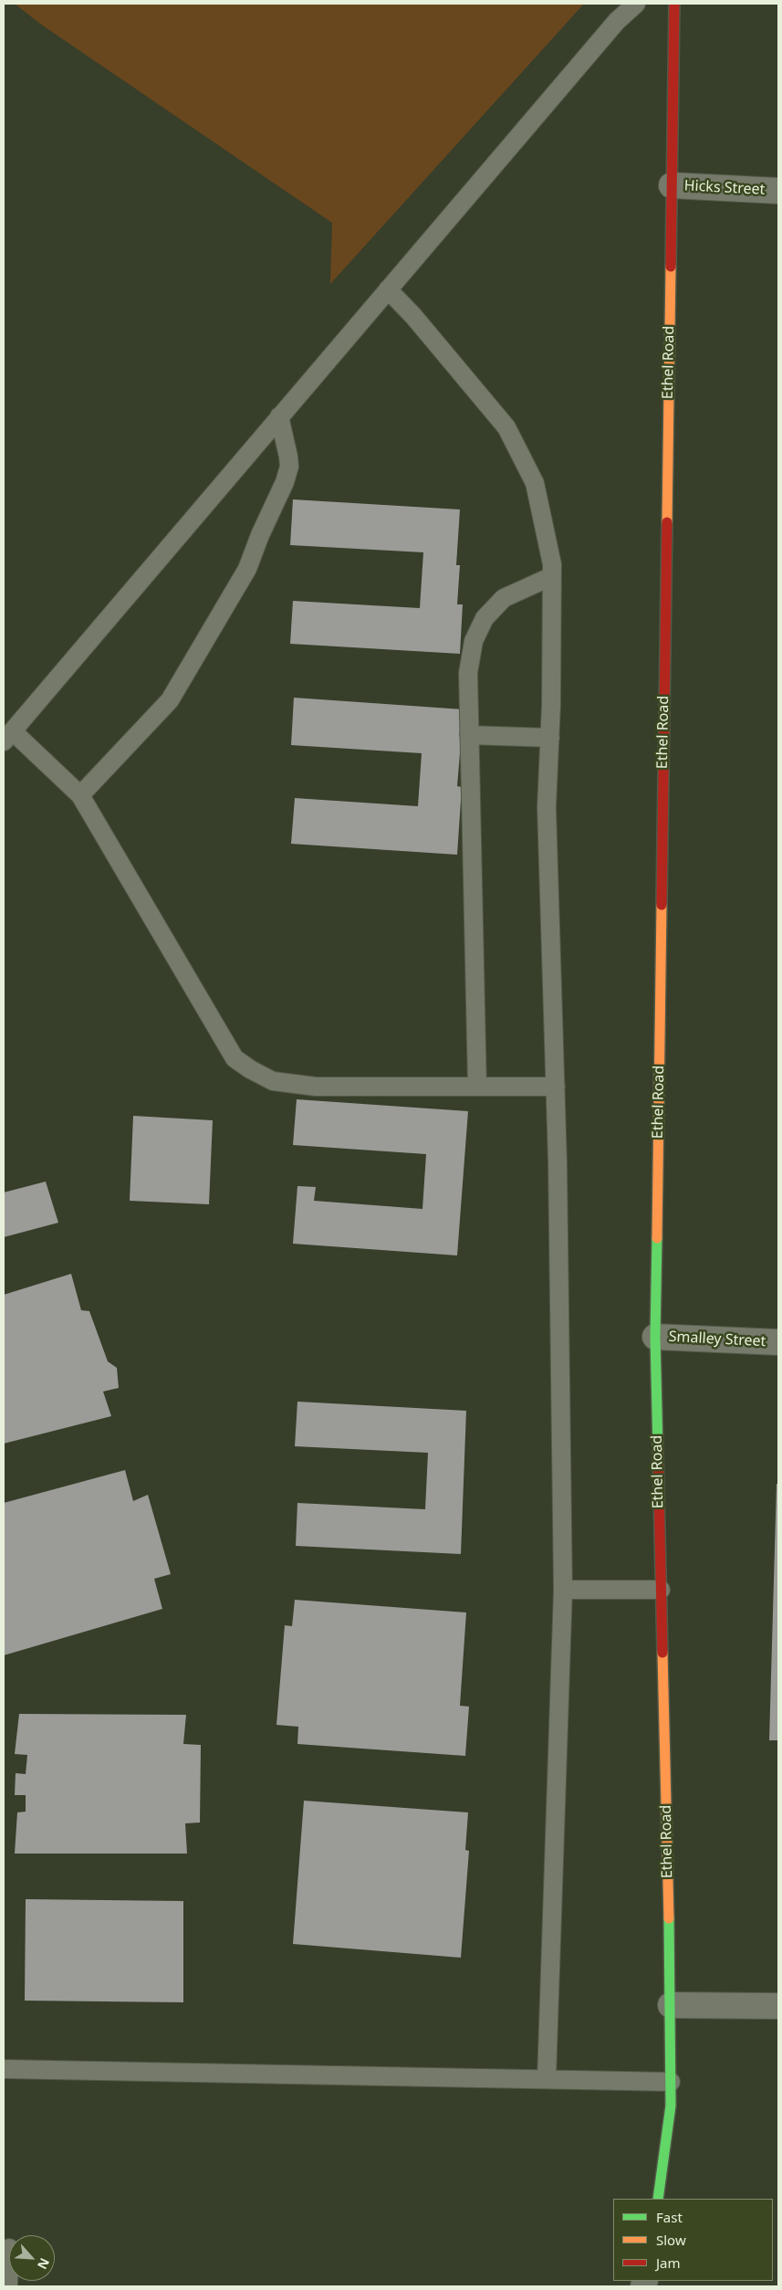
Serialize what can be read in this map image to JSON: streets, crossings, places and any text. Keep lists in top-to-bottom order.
{
  "streets": {
    "street": ["Hicks Street", "Ethel Road", "Smalley Street"]
  },
  "crossings": [
    ["Hicks Street", "Ethel Road"],
    ["Ethel Road", "Smalley Street"]
  ],
  "legend": ["Fast", "Slow", "Jam"],
  "north": "bottom right"
}
